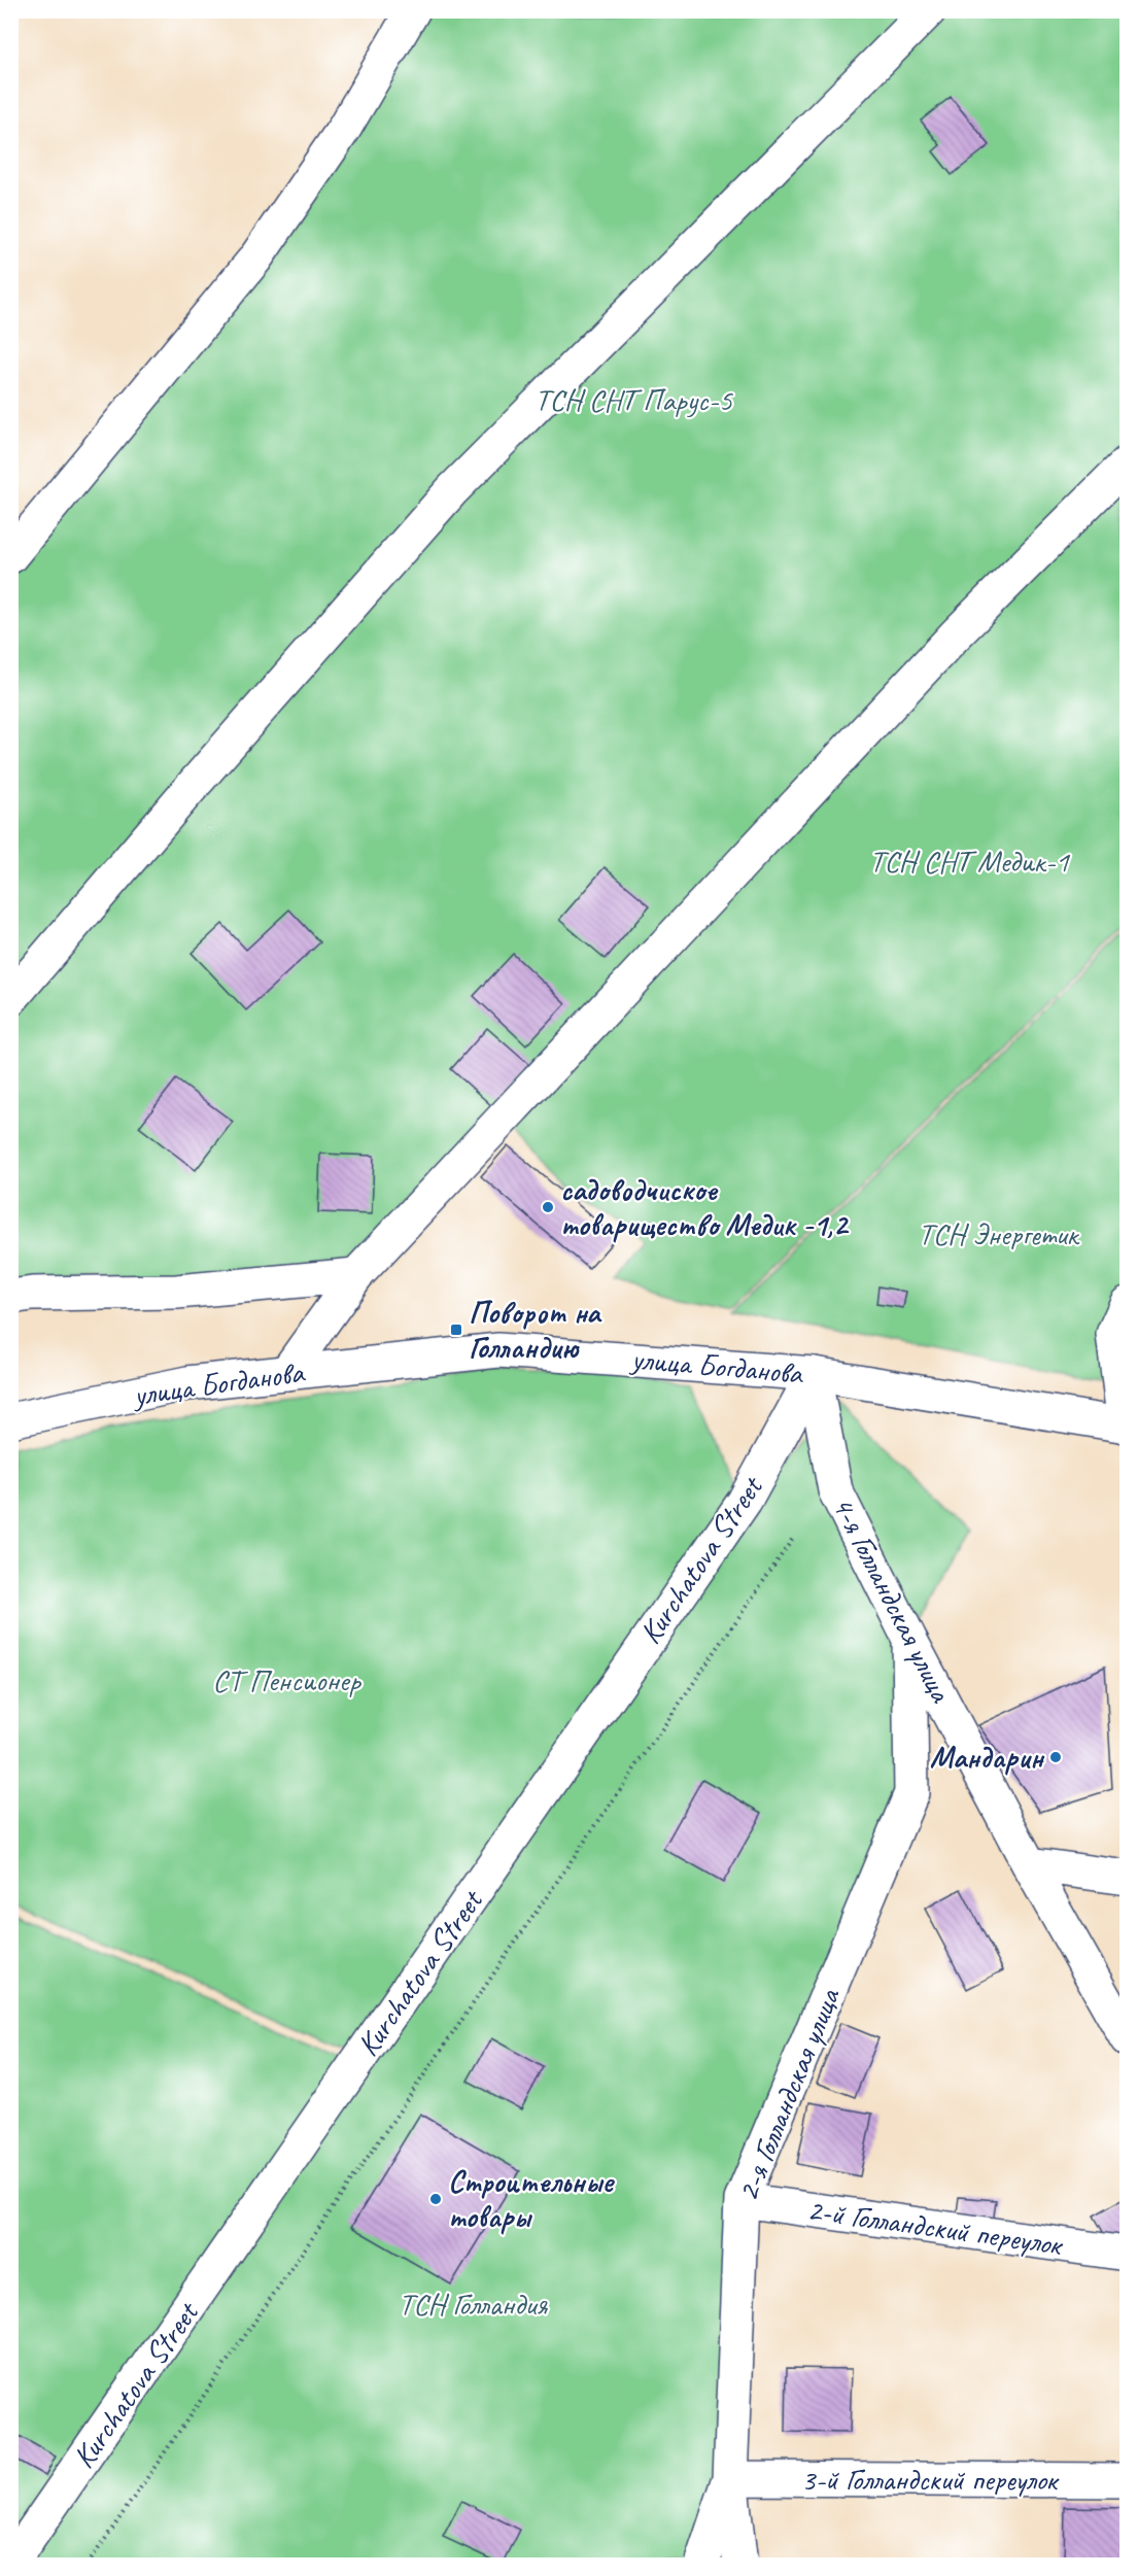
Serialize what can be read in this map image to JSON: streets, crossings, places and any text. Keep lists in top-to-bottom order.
{
  "streets": {
    "street": [
      "улица Богданова",
      "Kurchatova Street",
      "4-я Голландская улица",
      "2-я Голландская улица",
      "2-й Голландский переулок",
      "3-й Голландский переулок"
    ]
  },
  "crossings": [
    ["улица Богданова", "Kurchatova Street"],
    ["улица Богданова", "4-я Голландская улица"],
    ["Kurchatova Street", "4-я Голландская улица"],
    ["4-я Голландская улица", "2-я Голландская улица"],
    ["2-я Голландская улица", "2-й Голландский переулок"],
    ["2-я Голландская улица", "3-й Голландский переулок"]
  ],
  "parks": [
    "ТСН СНТ Парус-5",
    "ТСН СНТ Медик-1",
    "ТСН Энергетик",
    "СТ Пенсионер",
    "ТСН Голландия"
  ],
  "places": {
    "other": ["садоводчиское товарищество Медик -1,2", "Мандарин", "Строительные товары"],
    "transit": ["Поворот на Голландию"]
  }
}
